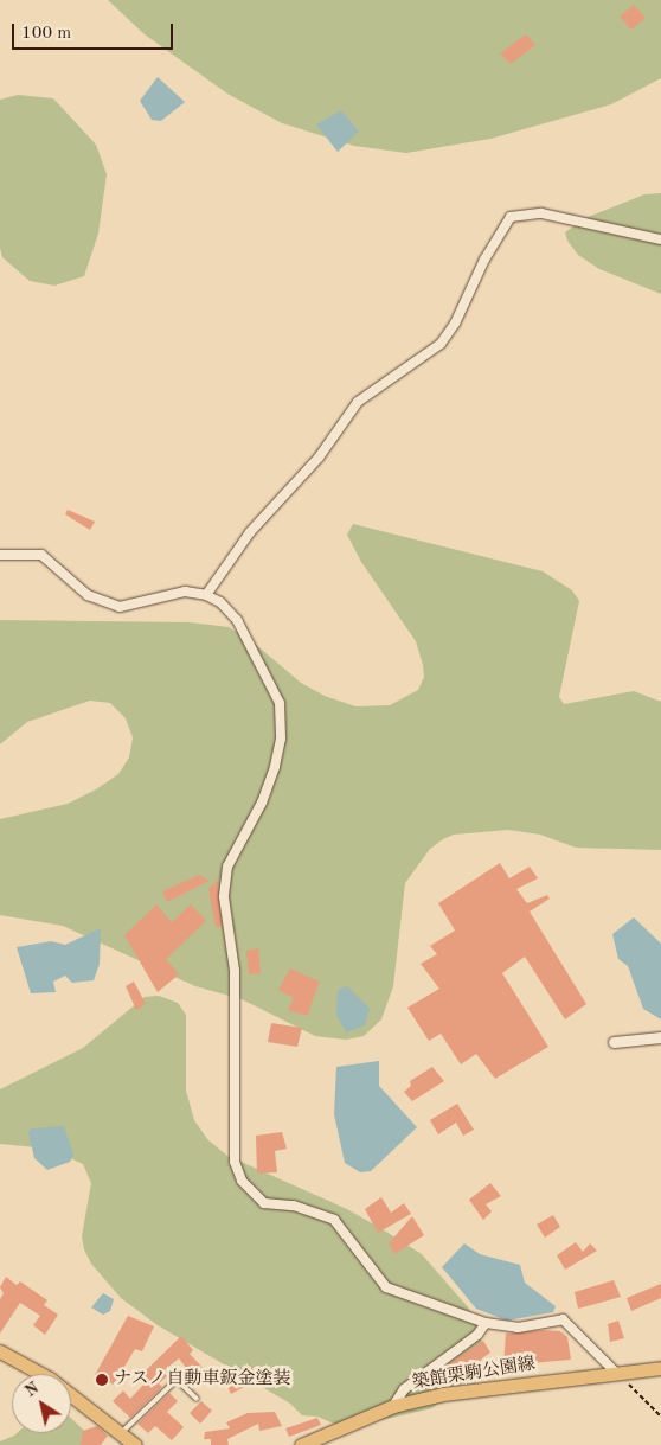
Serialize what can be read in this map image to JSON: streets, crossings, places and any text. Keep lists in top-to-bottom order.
{
  "streets": {
    "main road": ["築館栗駒公園線"]
  },
  "places": ["ナスノ自動車鈑金塗装"],
  "scale_bar": "100 m",
  "north": "top left"
}
